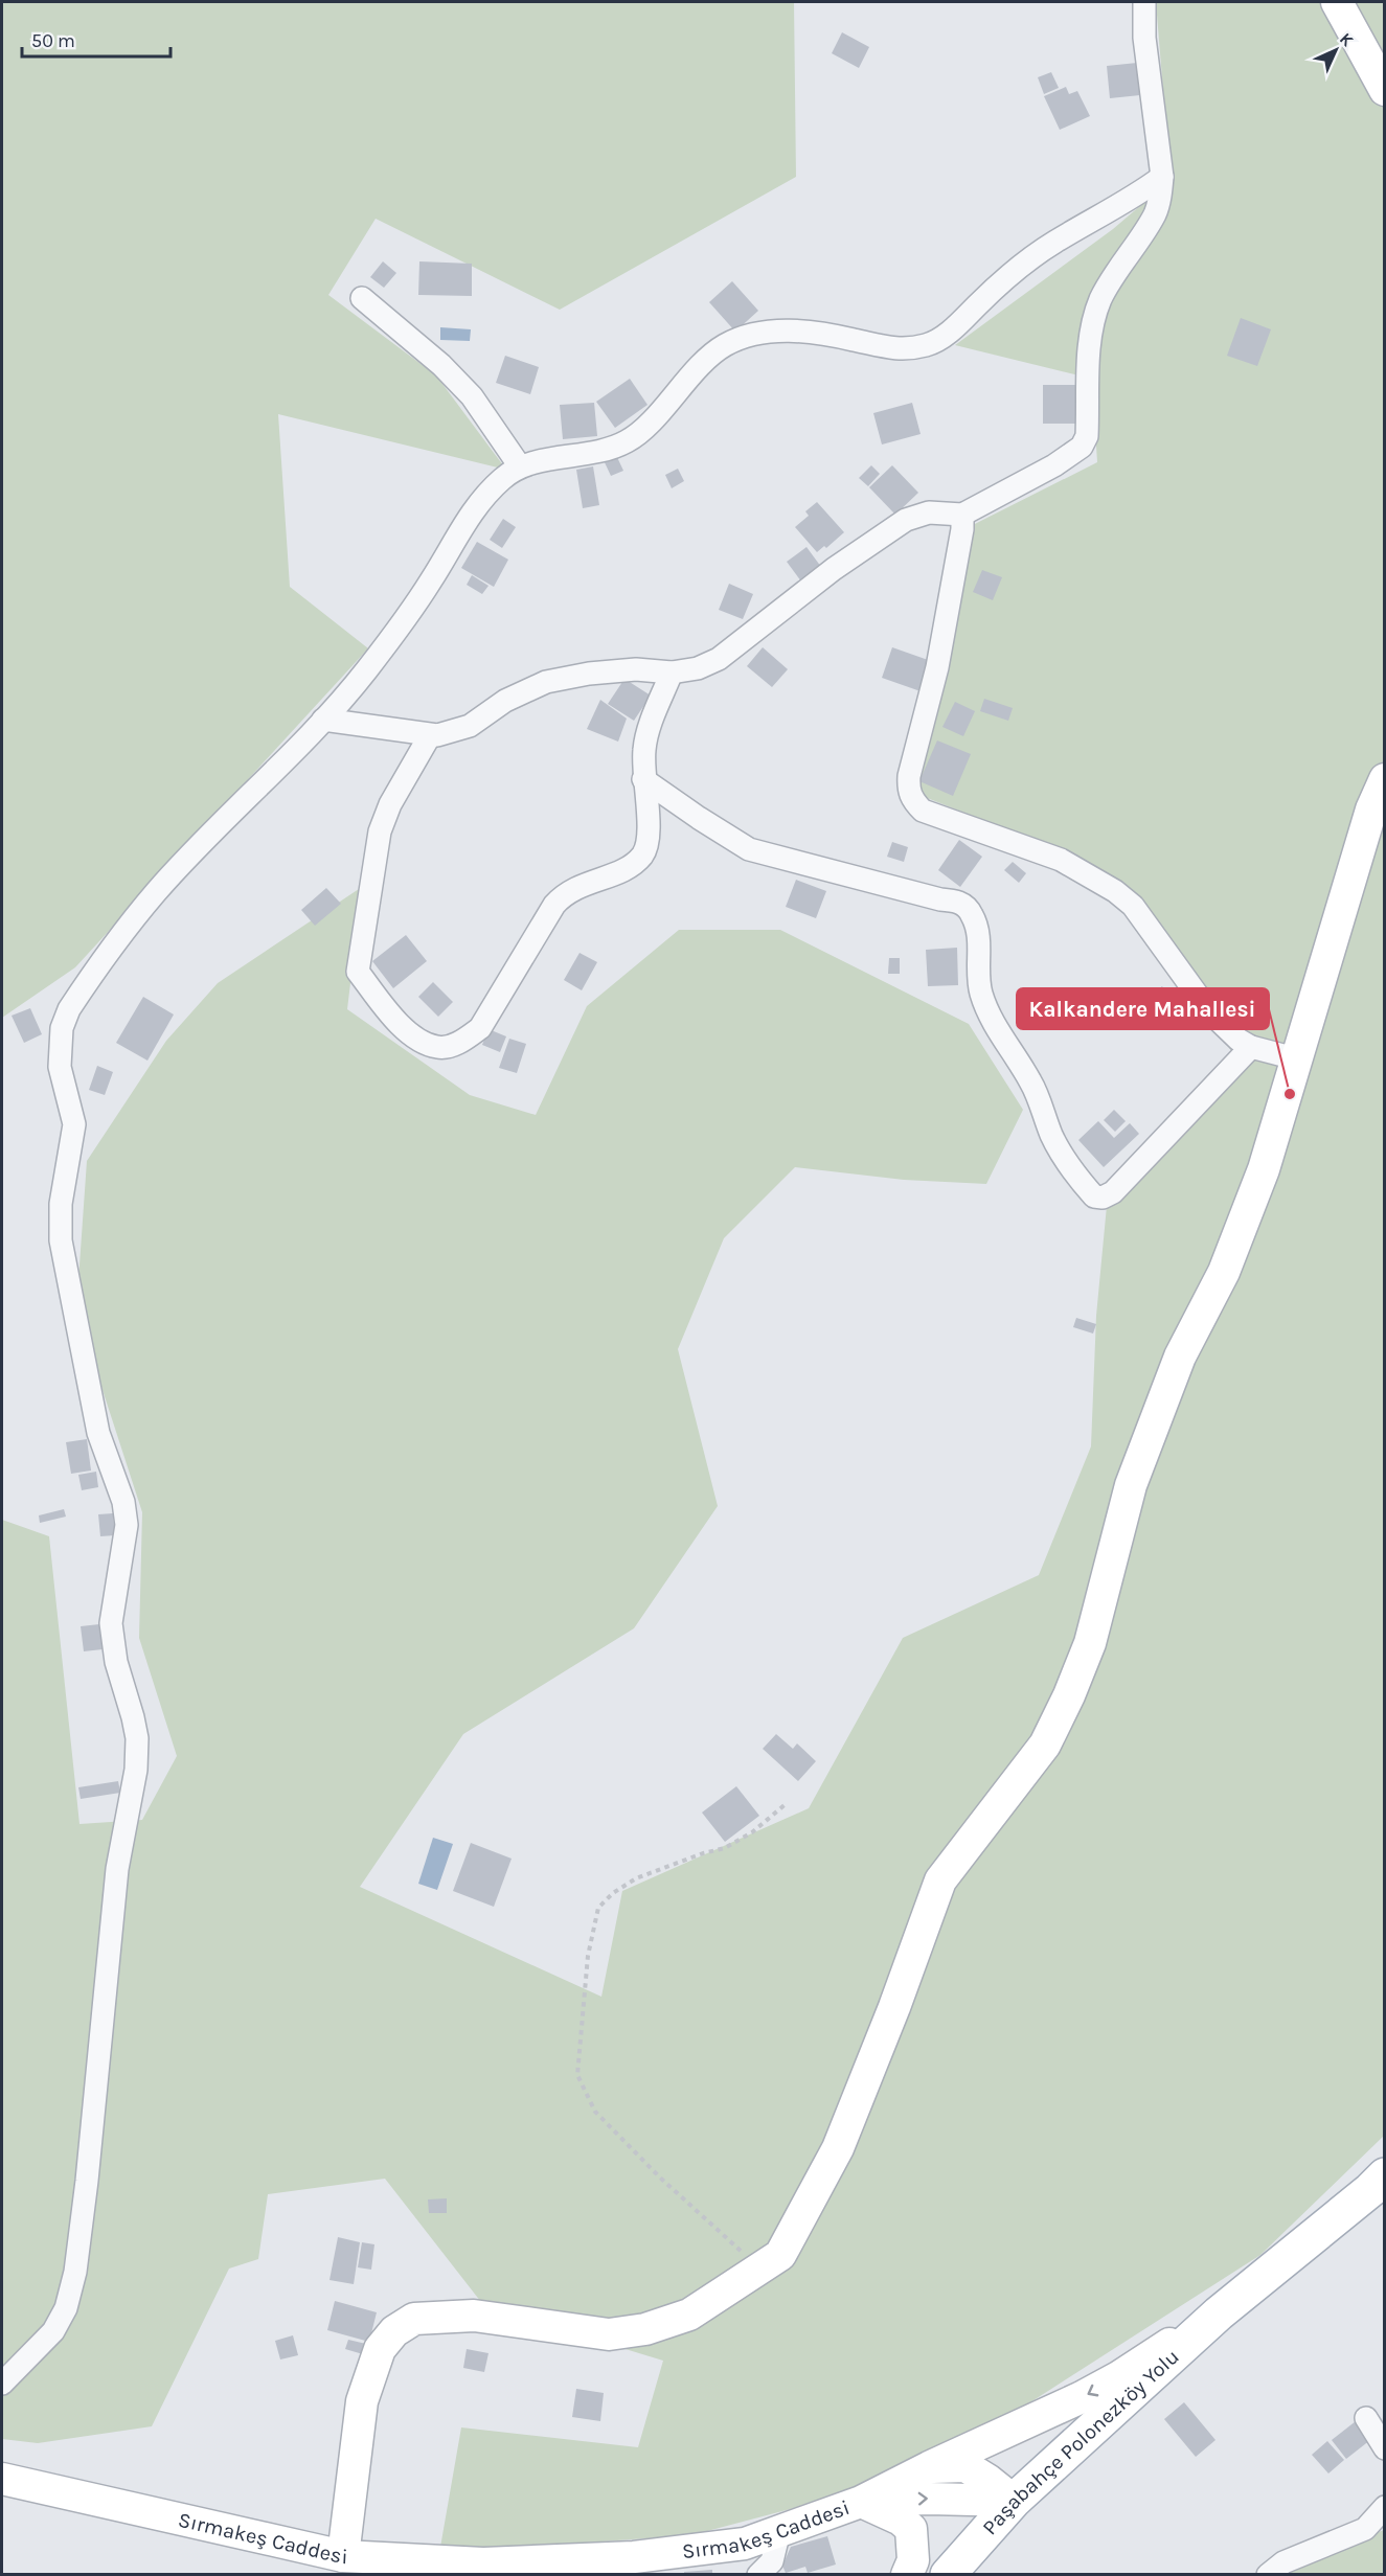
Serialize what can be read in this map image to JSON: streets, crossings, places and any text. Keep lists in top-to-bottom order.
{
  "streets": {
    "main road": ["Paşabahçe Polonezköy Yolu"],
    "street": ["Sırmakeş Caddesi"]
  },
  "places": ["Kalkandere Mahallesi"],
  "scale_bar": "50 m",
  "north": "top right"
}
